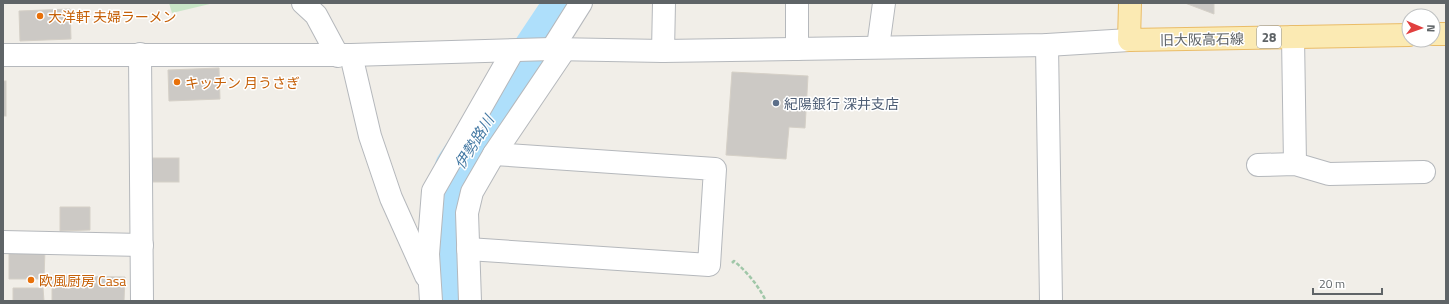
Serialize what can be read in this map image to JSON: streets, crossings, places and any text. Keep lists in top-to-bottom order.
{
  "streets": {
    "main road": ["28", "旧大阪高石線"]
  },
  "water": ["伊勢路川"],
  "places": [
    "大洋軒 夫婦ラーメン",
    "キッチン 月うさぎ",
    "紀陽銀行 深井支店",
    "欧風厨房 Casa"
  ],
  "scale_bar": "20 m",
  "north": "right"
}
